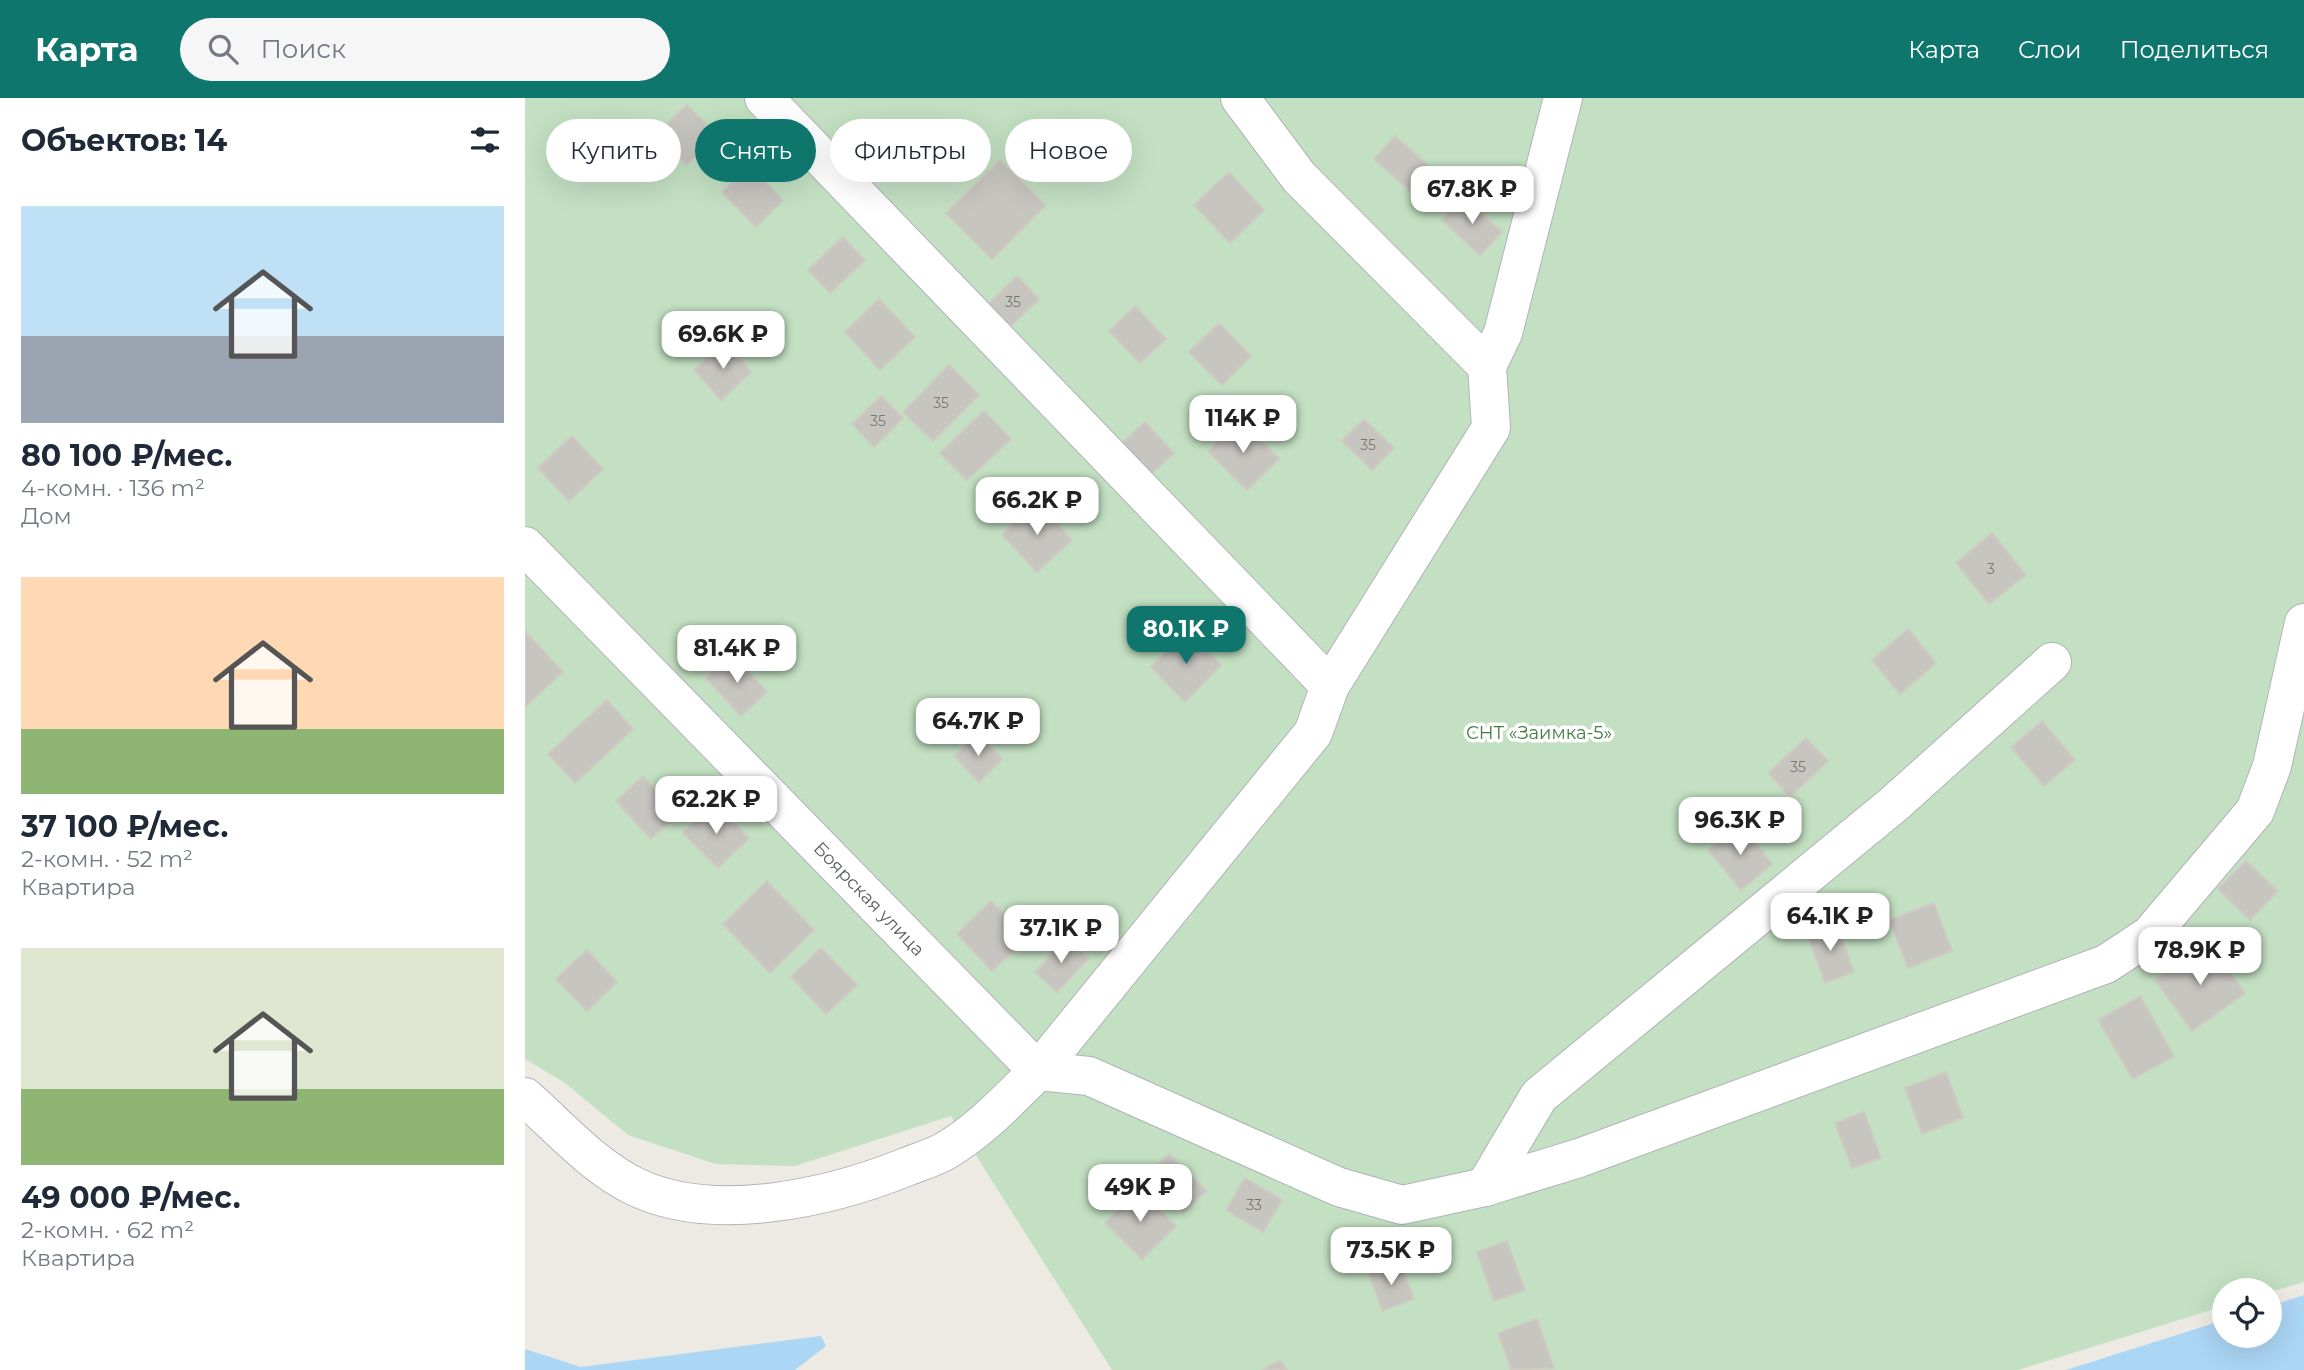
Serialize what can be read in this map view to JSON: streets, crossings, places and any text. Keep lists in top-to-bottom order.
{
  "streets": {
    "lane": ["Боярская улица"]
  },
  "parks": ["СНТ «Заимка-5»"],
  "house_numbers": [
    "35",
    "35",
    "35",
    "35",
    "3",
    "35",
    "33"
  ],
  "page": {
    "header": "Карта",
    "search": "Поиск",
    "nav": ["Карта", "Слои", "Поделиться"],
    "heading": "Объектов: 14",
    "chip": [
      "Купить",
      "Снять",
      "Фильтры",
      "Новое"
    ],
    "price": [
      "67.8K ₽",
      "69.6K ₽",
      "114K ₽",
      "66.2K ₽",
      "80.1K ₽",
      "81.4K ₽",
      "64.7K ₽",
      "62.2K ₽",
      "96.3K ₽",
      "64.1K ₽",
      "37.1K ₽",
      "78.9K ₽",
      "49K ₽",
      "73.5K ₽"
    ],
    "list": [
      {
        "name": "80 100 ₽/мес.",
        "note": "4-комн. · 136 m² · Дом"
      },
      {
        "name": "37 100 ₽/мес.",
        "note": "2-комн. · 52 m² · Квартира"
      },
      {
        "name": "49 000 ₽/мес.",
        "note": "2-комн. · 62 m² · Квартира"
      }
    ]
  }
}
